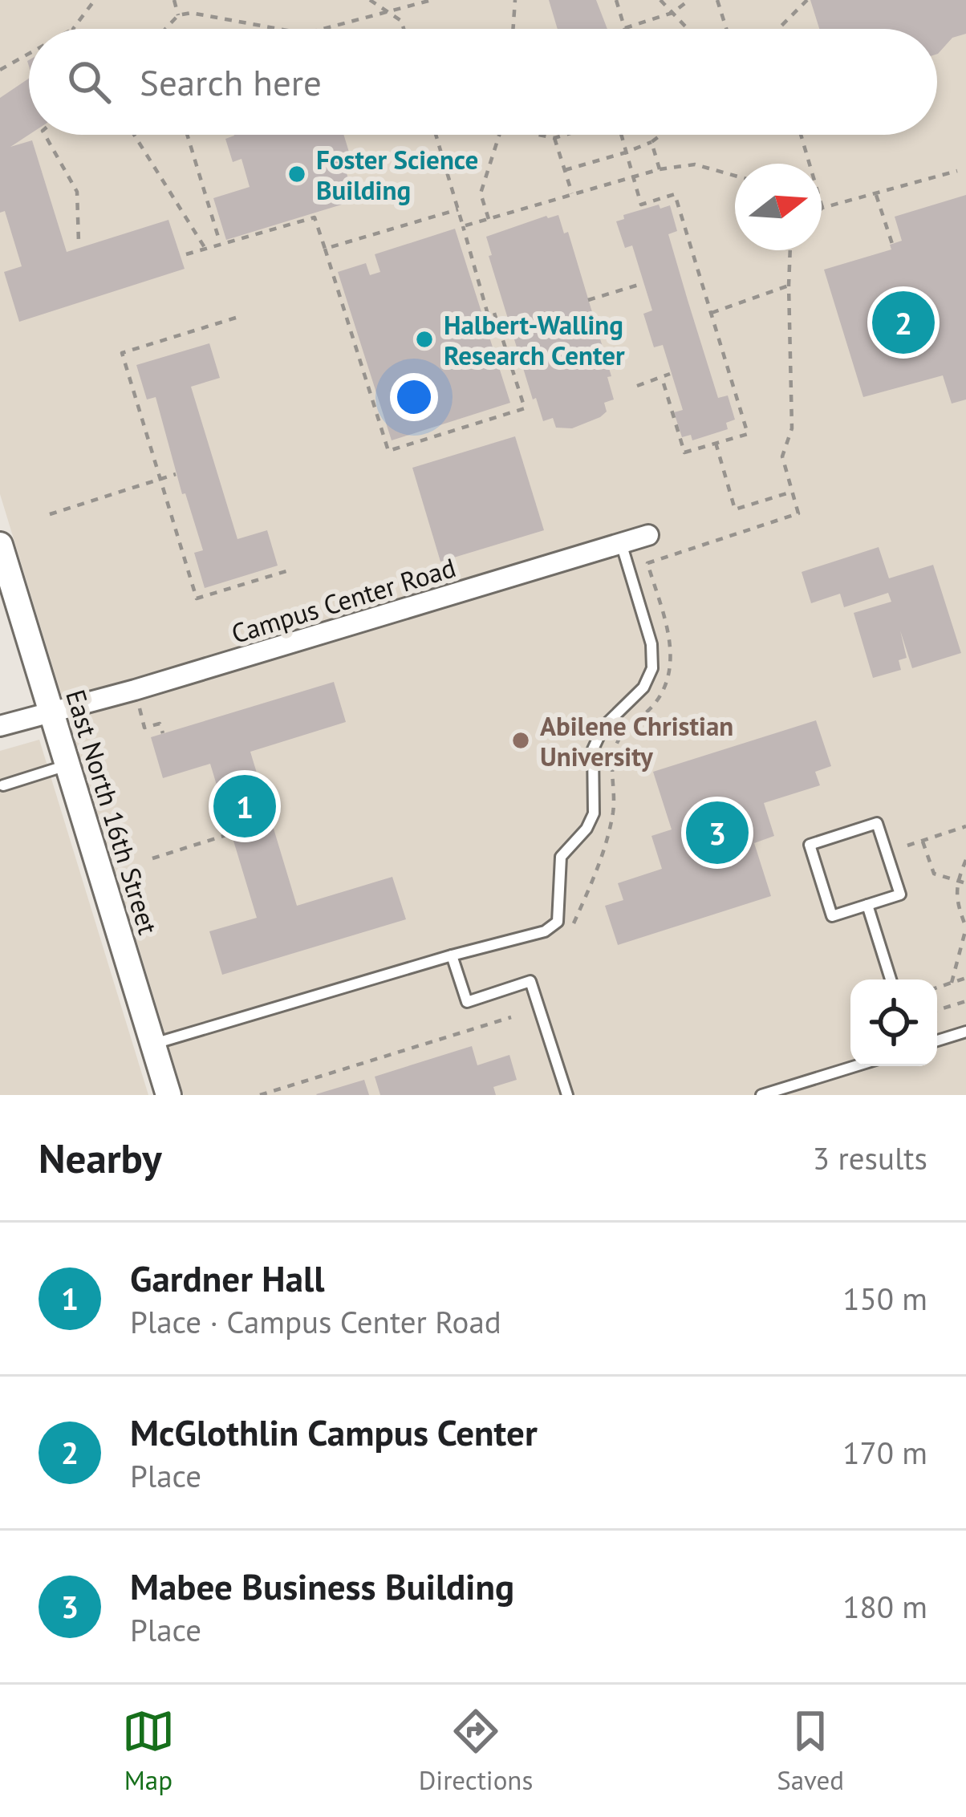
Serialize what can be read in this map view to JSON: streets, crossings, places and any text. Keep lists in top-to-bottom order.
{
  "streets": {
    "street": ["Campus Center Road", "East North 16th Street"]
  },
  "crossings": [
    ["Campus Center Road", "East North 16th Street"]
  ],
  "places": ["Foster Science Building", "Halbert-Walling Research Center", "Abilene Christian University"],
  "north": "right",
  "page": {
    "search": "Search here",
    "pins": ["2", "1", "3"],
    "heading": ["Nearby", "3 results"],
    "list": [
      {
        "mark": "1",
        "name": "Gardner Hall",
        "note": "Place · Campus Center Road",
        "value": "150 m"
      },
      {
        "mark": "2",
        "name": "McGlothlin Campus Center",
        "note": "Place",
        "value": "170 m"
      },
      {
        "mark": "3",
        "name": "Mabee Business Building",
        "note": "Place",
        "value": "180 m"
      }
    ],
    "nav": ["Map", "Directions", "Saved"]
  }
}
